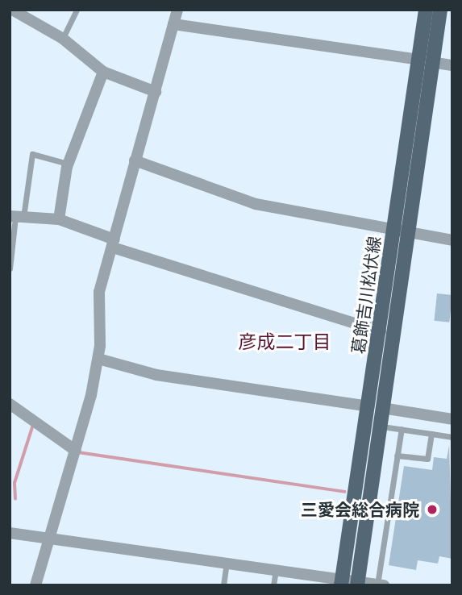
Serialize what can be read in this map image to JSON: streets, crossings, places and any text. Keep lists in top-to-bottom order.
{
  "streets": {
    "main road": ["葛飾吉川松伏線"]
  },
  "districts": ["彦成二丁目"],
  "places": ["三愛会総合病院"]
}
